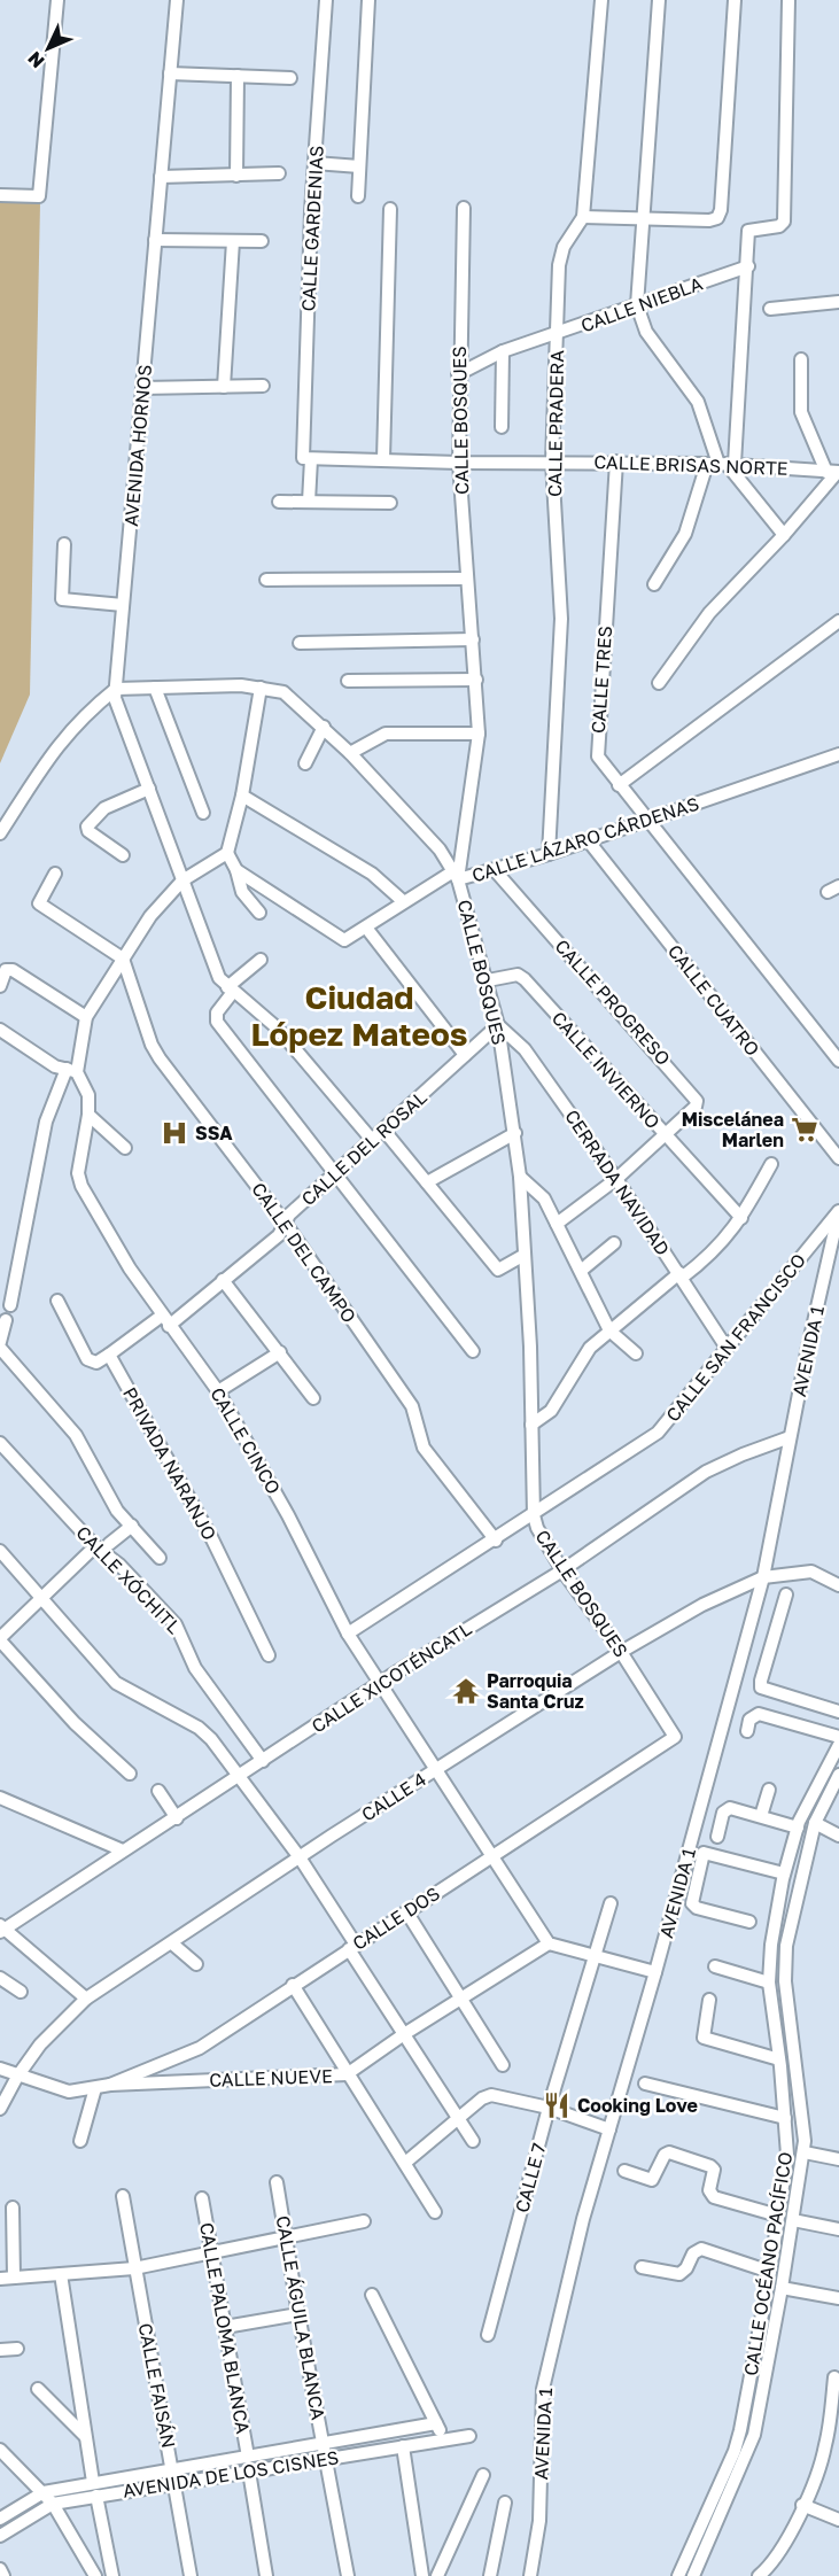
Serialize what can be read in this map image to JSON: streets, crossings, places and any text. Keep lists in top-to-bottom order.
{
  "streets": {
    "street": [
      "CALLE GARDENIAS",
      "CALLE NIEBLA",
      "CALLE BOSQUES",
      "CALLE PRADERA",
      "AVENIDA HORNOS",
      "CALLE BRISAS NORTE",
      "CALLE TRES",
      "CALLE LÁZARO CÁRDENAS",
      "CALLE CUATRO",
      "CALLE PROGRESO",
      "CALLE INVIERNO",
      "CALLE DEL ROSAL",
      "CERRADA NAVIDAD",
      "CALLE DEL CAMPO",
      "CALLE SAN FRANCISCO",
      "AVENIDA 1",
      "CALLE CINCO",
      "PRIVADA NARANJO",
      "CALLE XÓCHITL",
      "CALLE XICOTÉNCATL",
      "CALLE 4",
      "CALLE DOS",
      "CALLE NUEVE",
      "CALLE 7",
      "CALLE OCÉANO PACÍFICO",
      "CALLE ÁGUILA BLANCA",
      "CALLE PALOMA BLANCA",
      "CALLE FAISÁN",
      "AVENIDA DE LOS CISNES"
    ]
  },
  "crossings": [
    ["CALLE GARDENIAS", "CALLE BRISAS NORTE"],
    ["CALLE NIEBLA", "CALLE BOSQUES"],
    ["CALLE NIEBLA", "CALLE PRADERA"],
    ["CALLE BOSQUES", "CALLE BRISAS NORTE"],
    ["CALLE BOSQUES", "CALLE LÁZARO CÁRDENAS"],
    ["CALLE BOSQUES", "CALLE INVIERNO"],
    ["CALLE BOSQUES", "CALLE DEL ROSAL"],
    ["CALLE BOSQUES", "CERRADA NAVIDAD"],
    ["CALLE BOSQUES", "CALLE SAN FRANCISCO"],
    ["CALLE BOSQUES", "CALLE XICOTÉNCATL"],
    ["CALLE BOSQUES", "CALLE 4"],
    ["CALLE BOSQUES", "CALLE DOS"],
    ["CALLE PRADERA", "CALLE BRISAS NORTE"],
    ["CALLE PRADERA", "CALLE LÁZARO CÁRDENAS"],
    ["AVENIDA HORNOS", "CALLE CINCO"],
    ["CALLE BRISAS NORTE", "CALLE TRES"],
    ["CALLE TRES", "CALLE LÁZARO CÁRDENAS"],
    ["CALLE LÁZARO CÁRDENAS", "CALLE CUATRO"],
    ["CALLE LÁZARO CÁRDENAS", "CALLE PROGRESO"],
    ["CALLE PROGRESO", "CALLE INVIERNO"],
    ["CALLE DEL ROSAL", "CERRADA NAVIDAD"],
    ["CALLE DEL ROSAL", "CALLE DEL CAMPO"],
    ["CALLE DEL ROSAL", "CALLE CINCO"],
    ["CALLE DEL ROSAL", "PRIVADA NARANJO"],
    ["CERRADA NAVIDAD", "CALLE SAN FRANCISCO"],
    ["CALLE DEL CAMPO", "CALLE SAN FRANCISCO"],
    ["CALLE DEL CAMPO", "CALLE CINCO"],
    ["CALLE SAN FRANCISCO", "AVENIDA 1"],
    ["CALLE SAN FRANCISCO", "CALLE CINCO"],
    ["AVENIDA 1", "CALLE XICOTÉNCATL"],
    ["AVENIDA 1", "CALLE 4"],
    ["CALLE CINCO", "CALLE XICOTÉNCATL"],
    ["CALLE CINCO", "CALLE 4"],
    ["CALLE CINCO", "CALLE DOS"],
    ["CALLE CINCO", "CALLE NUEVE"],
    ["CALLE XÓCHITL", "CALLE XICOTÉNCATL"],
    ["CALLE 4", "CALLE NUEVE"],
    ["CALLE DOS", "CALLE NUEVE"],
    ["CALLE ÁGUILA BLANCA", "AVENIDA DE LOS CISNES"],
    ["CALLE PALOMA BLANCA", "AVENIDA DE LOS CISNES"],
    ["CALLE FAISÁN", "AVENIDA DE LOS CISNES"]
  ],
  "districts": ["Ciudad López Mateos"],
  "places": {
    "supermarket": ["Miscelánea Marlen"],
    "hospital": ["SSA"],
    "temple": ["Parroquia Santa Cruz"],
    "restaurant": ["Cooking Love"]
  },
  "north": "bottom left"
}
